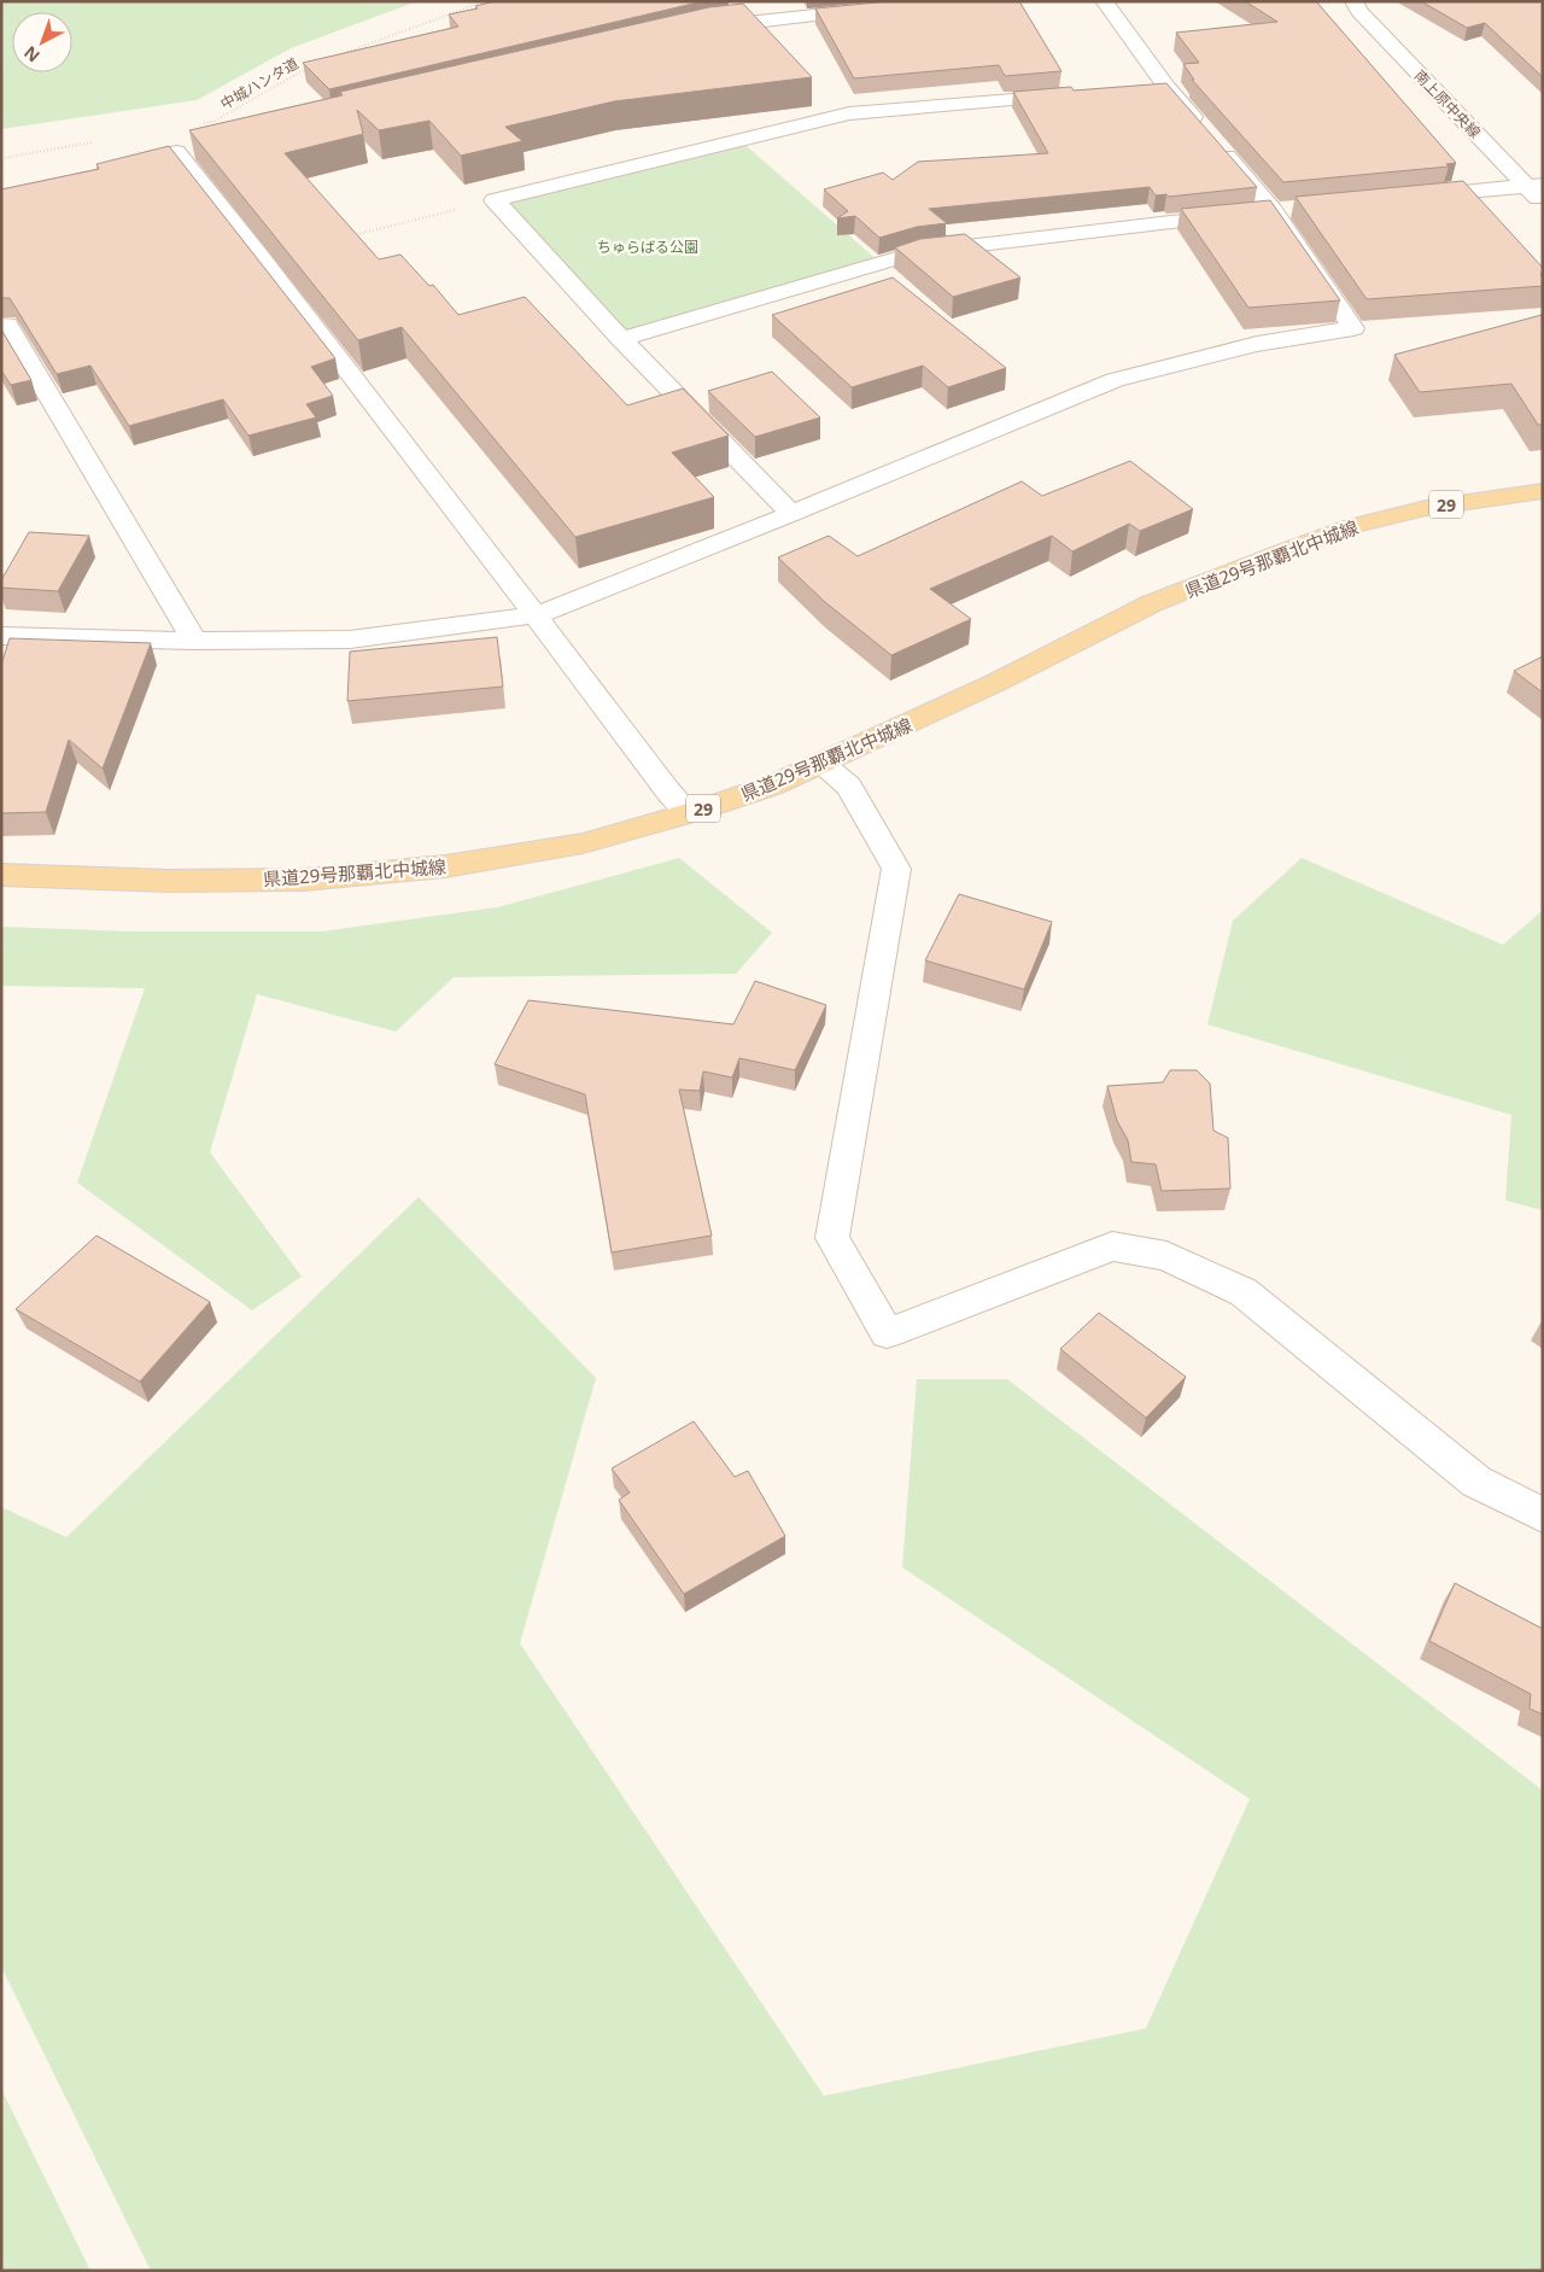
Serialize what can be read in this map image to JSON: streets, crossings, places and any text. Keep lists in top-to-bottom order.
{
  "streets": {
    "main road": ["29", "県道29号那覇北中城線"],
    "street": ["南上原中央線"],
    "path": ["中城ハンタ道"]
  },
  "parks": ["ちゅらばる公園"],
  "north": "bottom left"
}
